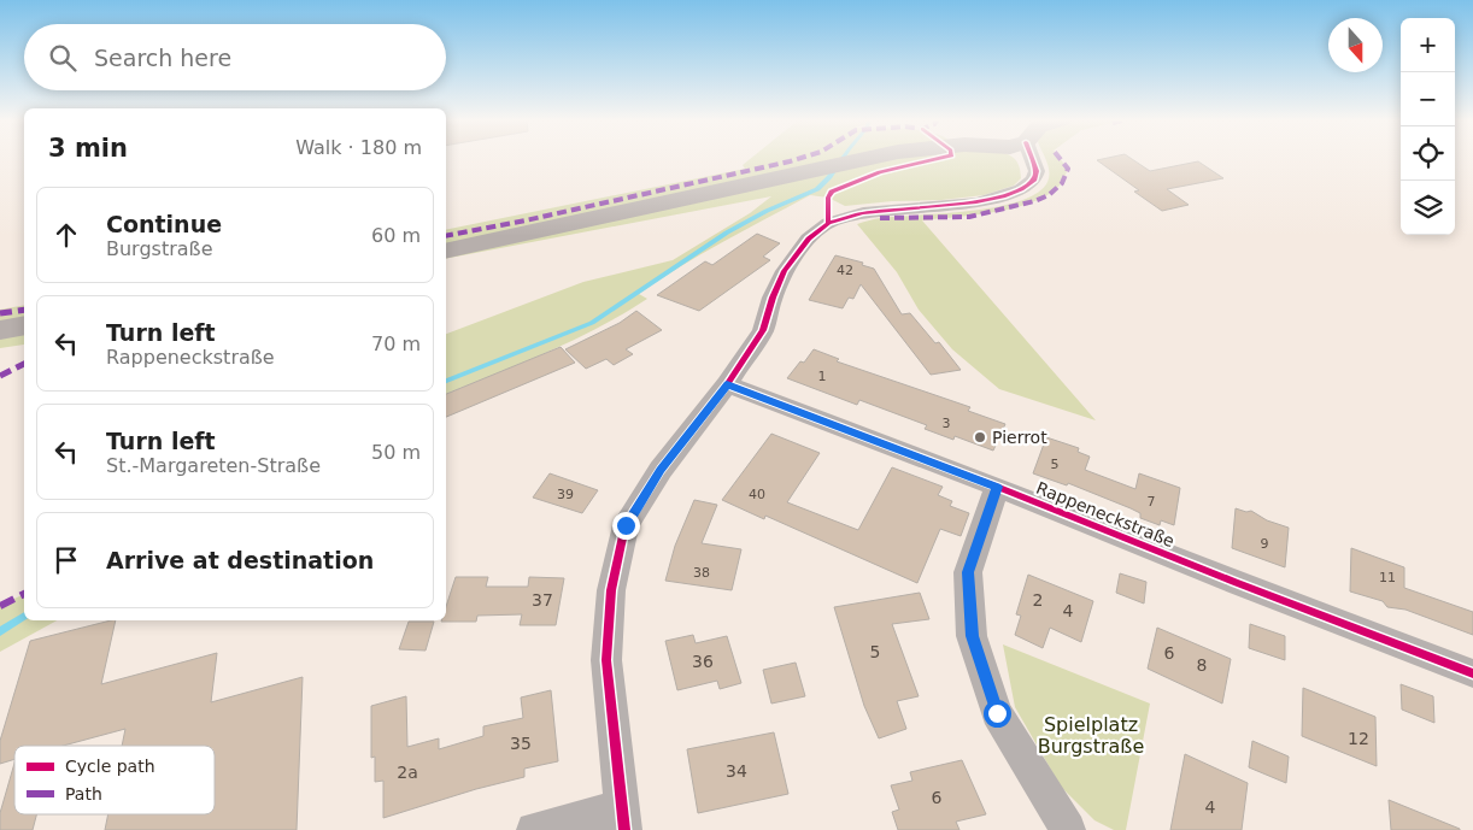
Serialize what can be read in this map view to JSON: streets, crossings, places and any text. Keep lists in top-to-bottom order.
{
  "streets": {
    "street": ["Rappeneckstraße"]
  },
  "parks": ["Spielplatz Burgstraße"],
  "places": ["Pierrot"],
  "house_numbers": [
    "42",
    "1",
    "3",
    "5",
    "39",
    "40",
    "7",
    "9",
    "38",
    "11",
    "37",
    "2",
    "4",
    "5",
    "6",
    "36",
    "8",
    "12",
    "35",
    "34",
    "2a",
    "6",
    "4"
  ],
  "legend": ["Cycle path", "Path"],
  "north": "bottom",
  "page": {
    "map_buttons": ["+", "−"],
    "search": "Search here",
    "heading": ["3 min", "Walk · 180 m"],
    "list": [
      ["Continue", "Burgstraße", "60 m"],
      ["Turn left", "Rappeneckstraße", "70 m"],
      ["Turn left", "St.-Margareten-Straße", "50 m"],
      "Arrive at destination"
    ]
  }
}
